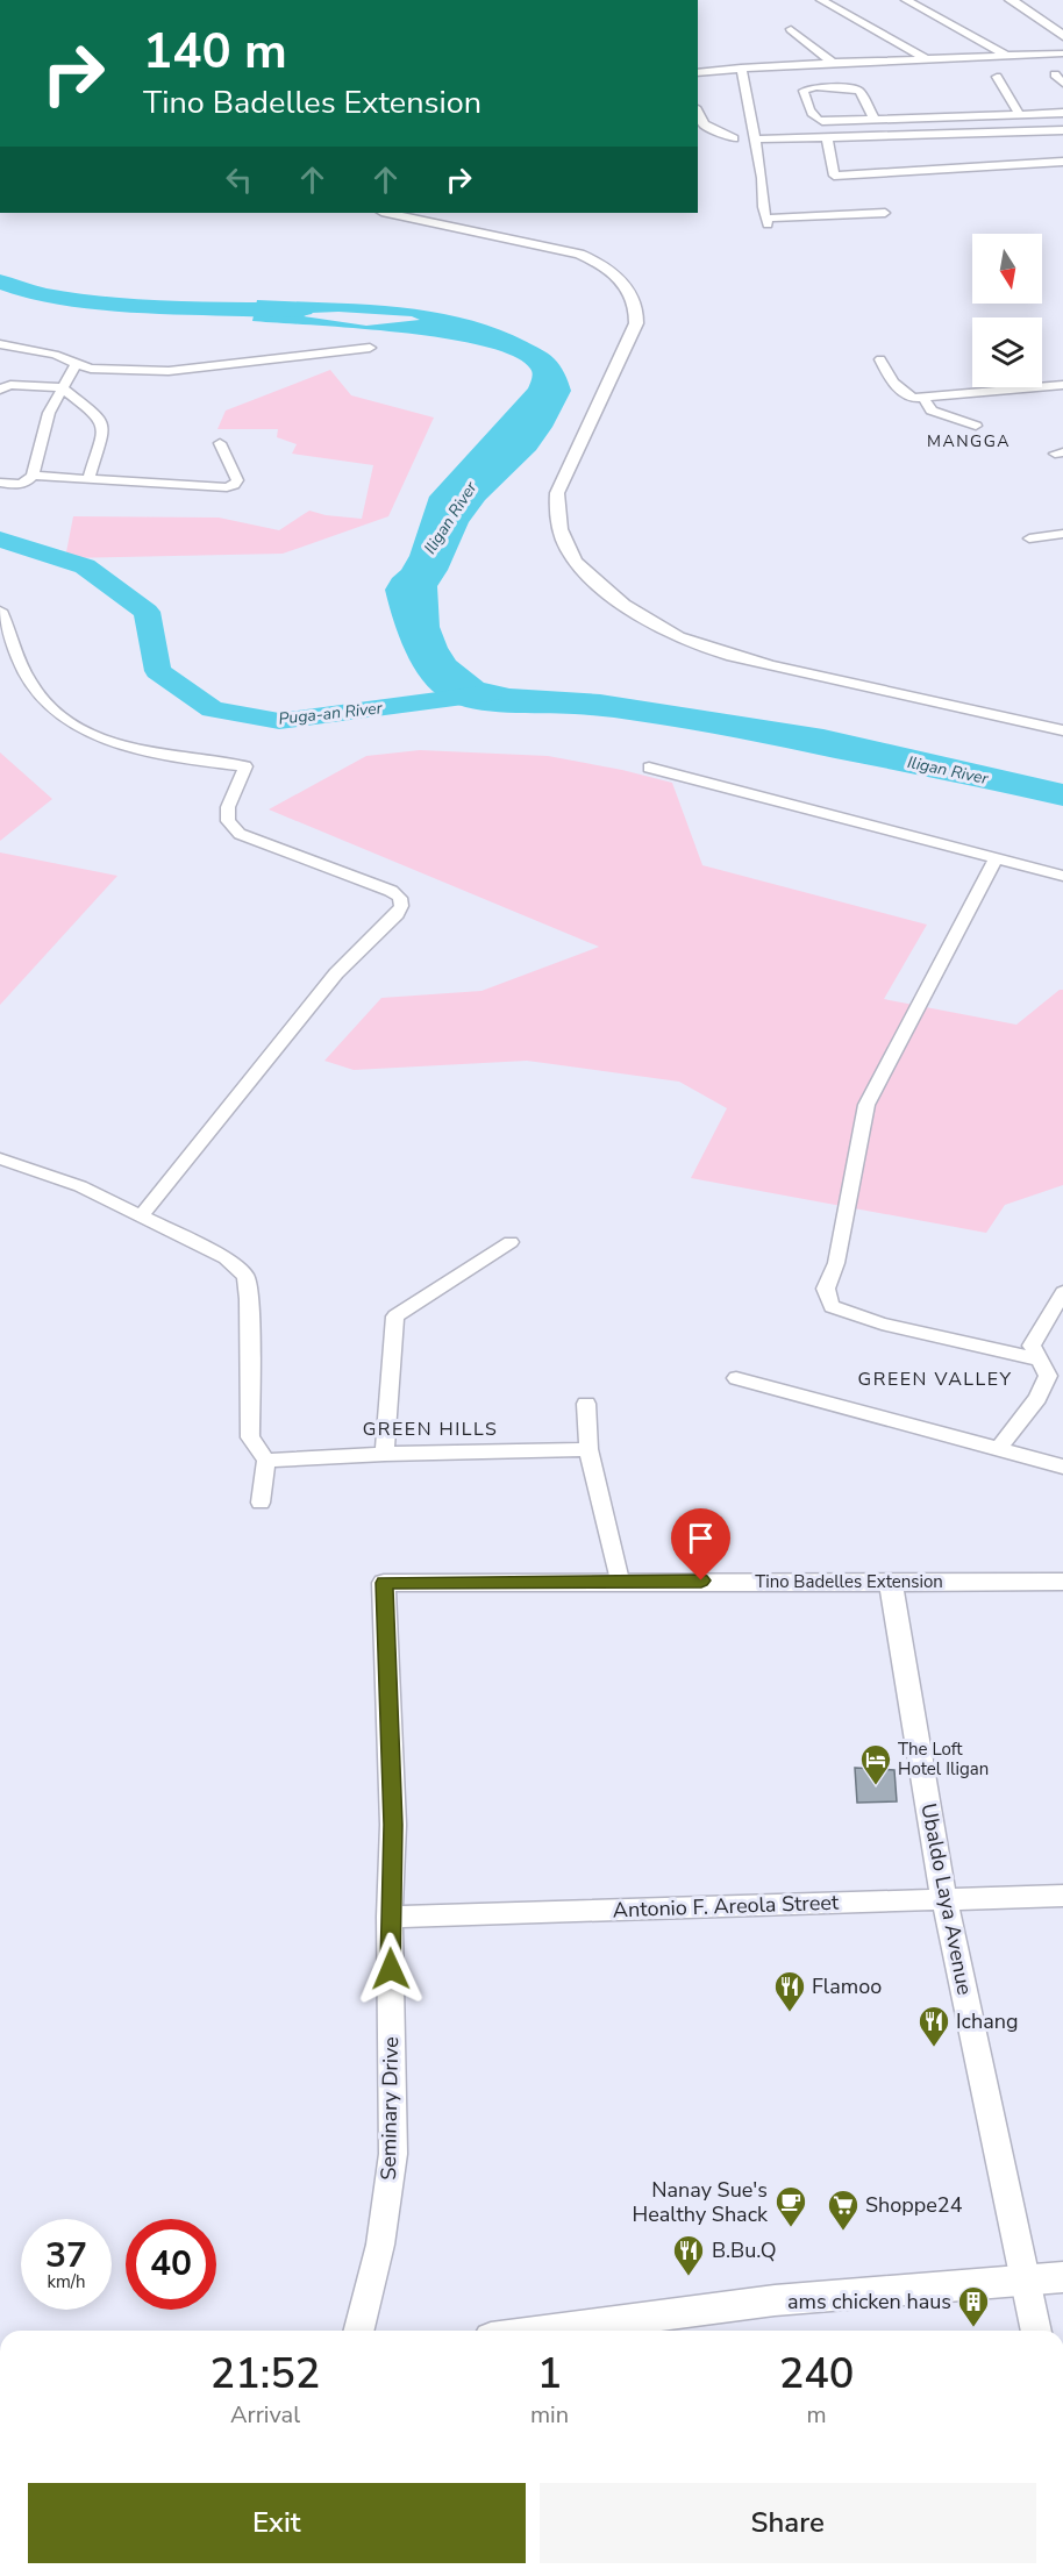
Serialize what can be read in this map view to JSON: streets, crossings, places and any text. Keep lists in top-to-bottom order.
{
  "streets": {
    "street": [
      "Tino Badelles Extension",
      "Ubaldo Laya Avenue",
      "Antonio F. Areola Street",
      "Seminary Drive"
    ]
  },
  "crossings": [
    ["Tino Badelles Extension", "Ubaldo Laya Avenue"],
    ["Tino Badelles Extension", "Seminary Drive"],
    ["Ubaldo Laya Avenue", "Antonio F. Areola Street"],
    ["Antonio F. Areola Street", "Seminary Drive"]
  ],
  "districts": ["MANGGA", "GREEN VALLEY", "GREEN HILLS"],
  "water": ["Iligan River", "Puga-an River"],
  "places": {
    "hotel": ["The Loft Hotel Iligan"],
    "restaurant": ["Flamoo", "Ichang", "B.Bu.Q"],
    "cafe": ["Nanay Sue's Healthy Shack"],
    "supermarket": ["Shoppe24"],
    "building": ["ams chicken haus"]
  },
  "north": "bottom",
  "page": {
    "turn": ["140 m", "Tino Badelles Extension"],
    "speed": "37 km/h",
    "limit": "40",
    "eta": [
      "21:52",
      "Arrival",
      "1",
      "min",
      "240",
      "m"
    ],
    "buttons": ["Exit", "Share"]
  }
}
